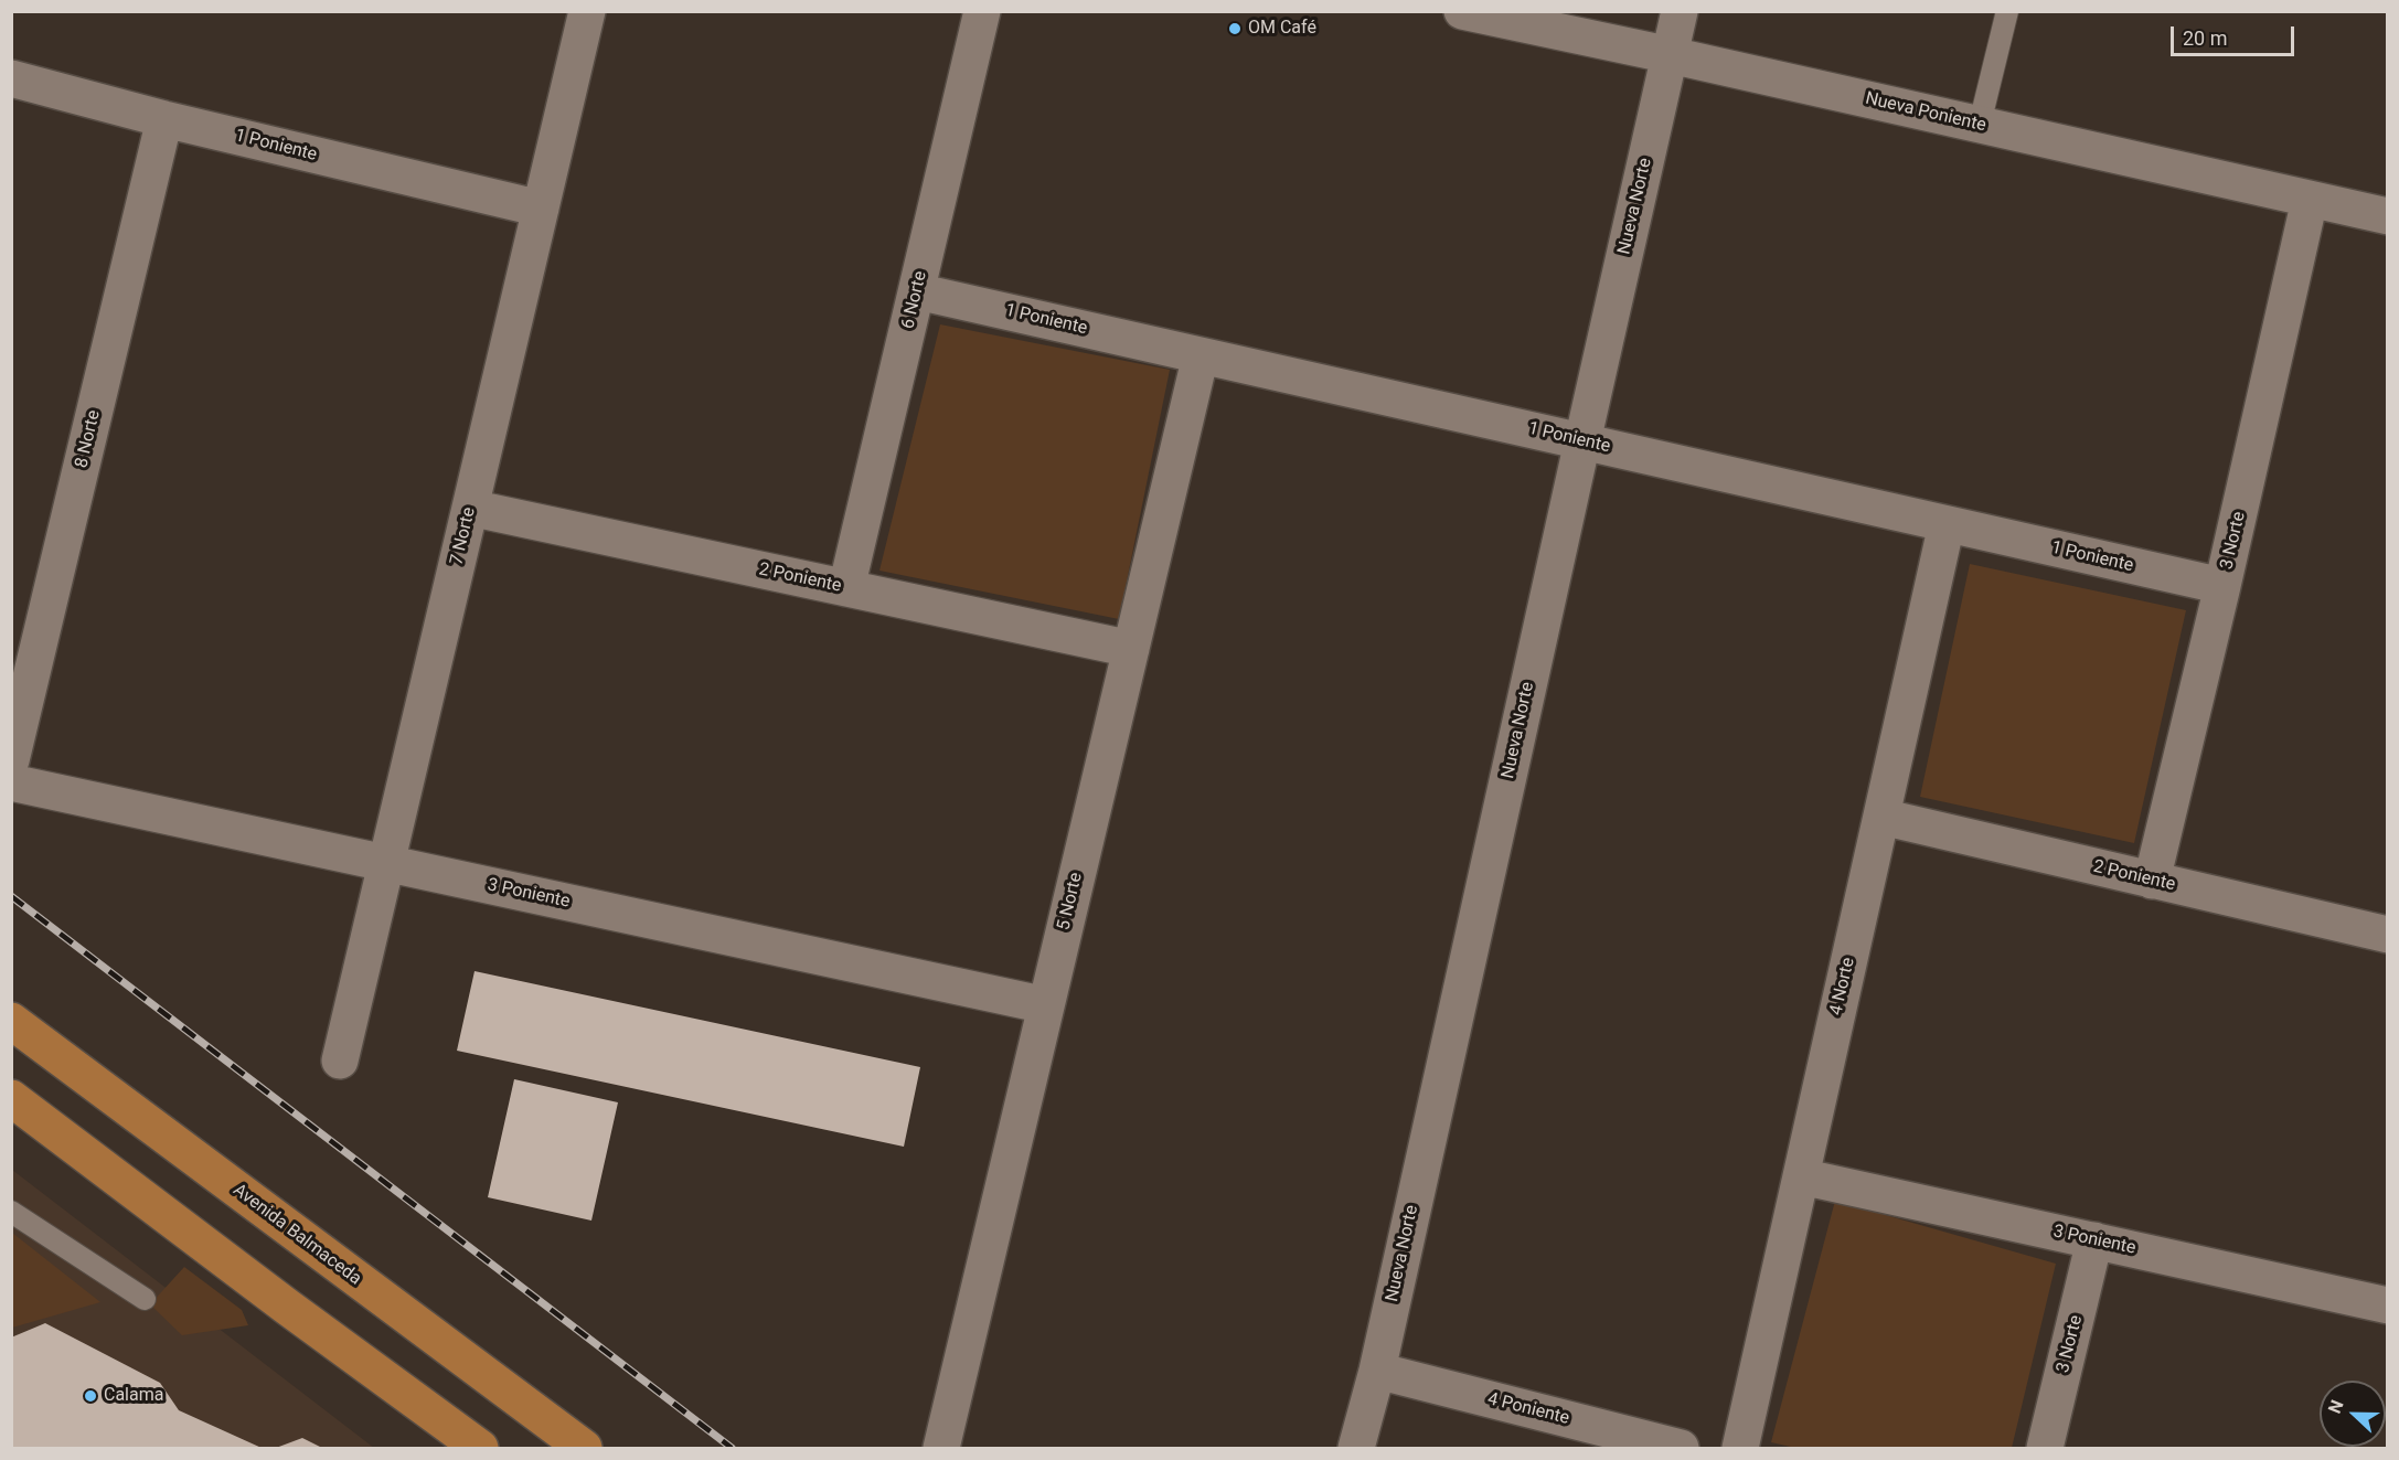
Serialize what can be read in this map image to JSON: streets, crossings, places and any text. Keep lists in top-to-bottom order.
{
  "streets": {
    "main road": ["Avenida Balmaceda"],
    "street": [
      "Nueva Poniente",
      "1 Poniente",
      "Nueva Norte",
      "6 Norte",
      "8 Norte",
      "7 Norte",
      "3 Norte",
      "2 Poniente",
      "3 Poniente",
      "5 Norte",
      "4 Norte",
      "4 Poniente"
    ]
  },
  "crossings": [
    ["Nueva Poniente", "Nueva Norte"],
    ["Nueva Poniente", "3 Norte"],
    ["1 Poniente", "Nueva Norte"],
    ["1 Poniente", "6 Norte"],
    ["1 Poniente", "8 Norte"],
    ["1 Poniente", "7 Norte"],
    ["1 Poniente", "3 Norte"],
    ["1 Poniente", "5 Norte"],
    ["1 Poniente", "4 Norte"],
    ["Nueva Norte", "4 Poniente"],
    ["6 Norte", "2 Poniente"],
    ["7 Norte", "2 Poniente"],
    ["7 Norte", "3 Poniente"],
    ["3 Norte", "2 Poniente"],
    ["3 Norte", "3 Poniente"],
    ["2 Poniente", "5 Norte"],
    ["2 Poniente", "4 Norte"],
    ["3 Poniente", "5 Norte"],
    ["3 Poniente", "4 Norte"]
  ],
  "places": ["OM Café", "Calama"],
  "scale_bar": "20 m",
  "north": "left"
}
